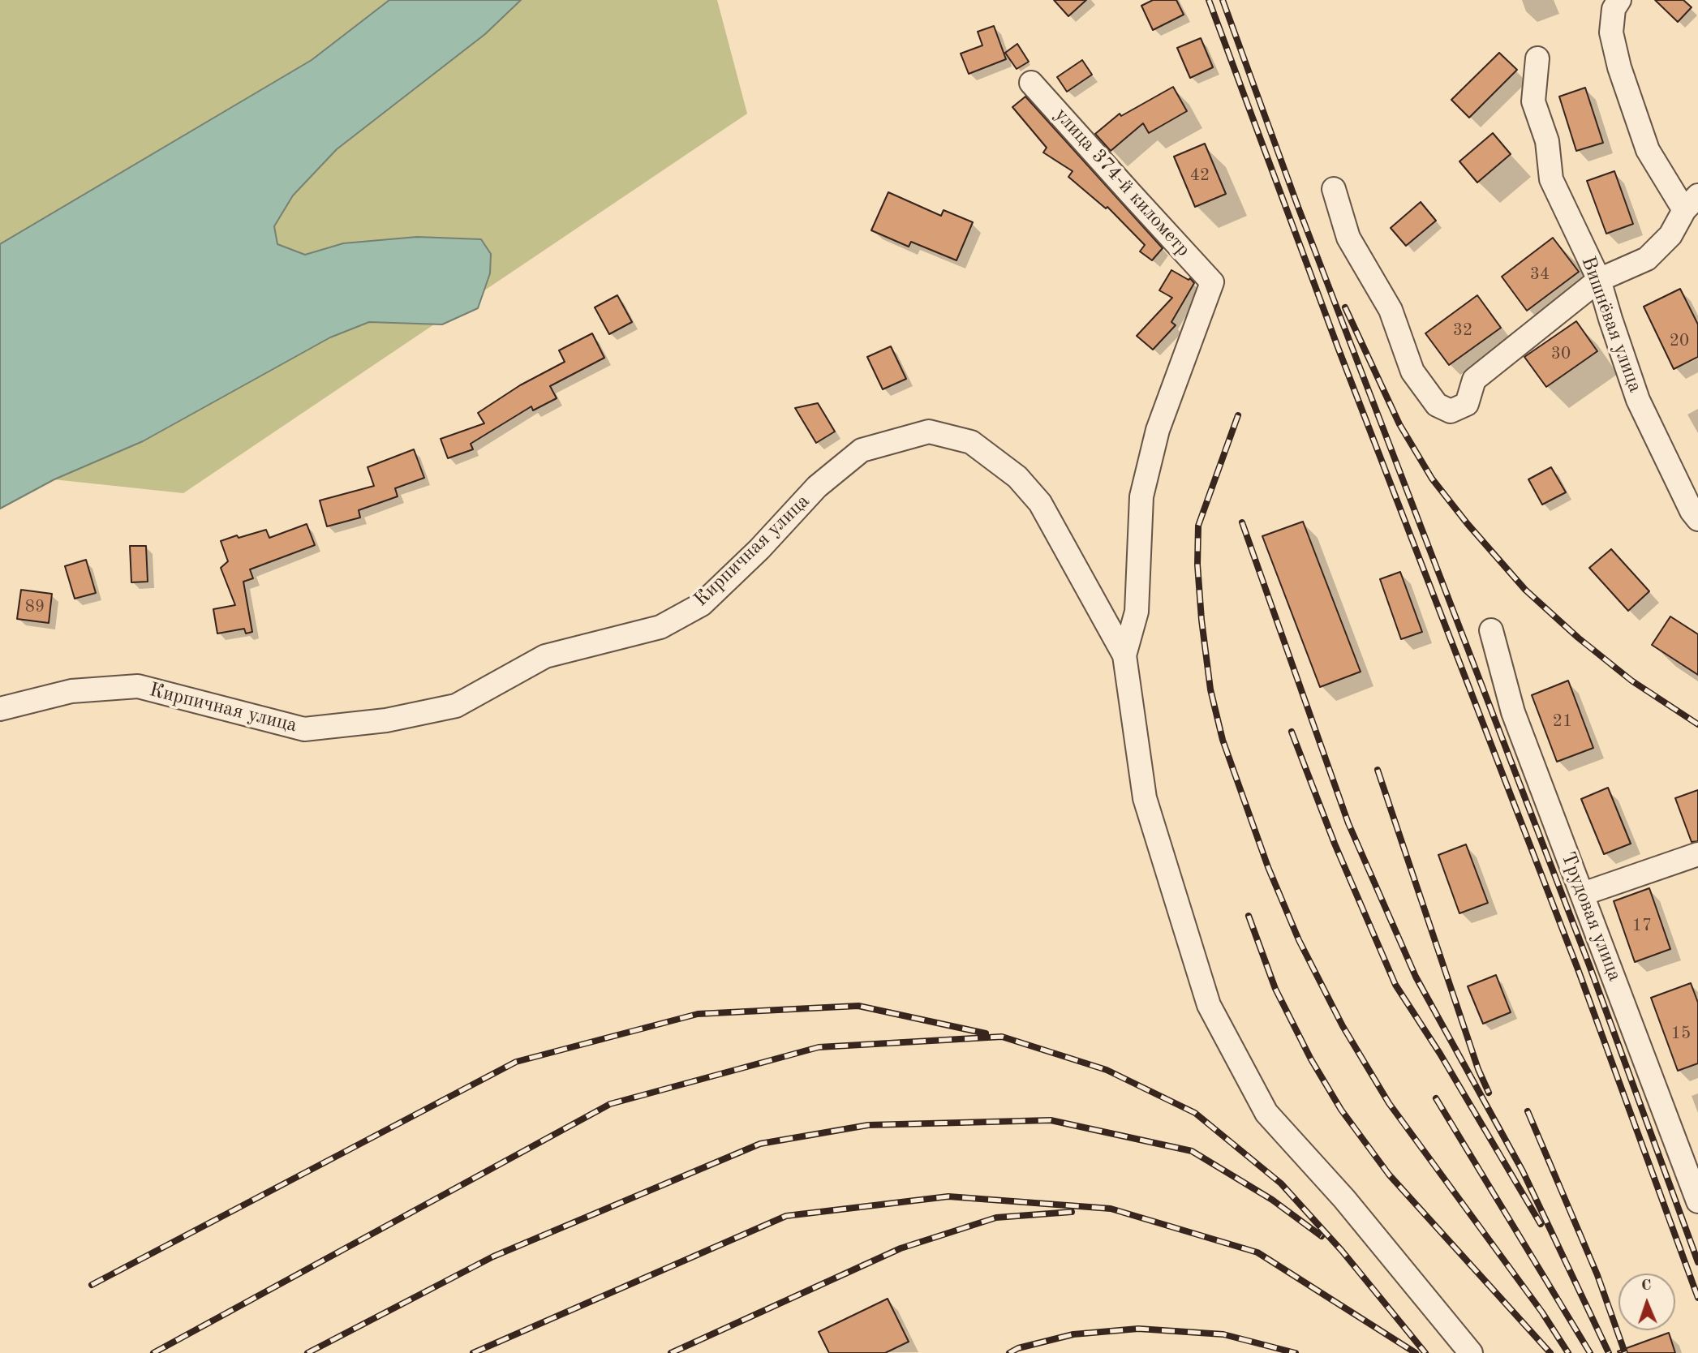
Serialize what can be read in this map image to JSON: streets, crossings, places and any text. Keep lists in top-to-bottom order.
{
  "streets": {
    "street": [
      "улица 374-й километр",
      "Вишнёвая улица",
      "Кирпичная улица",
      "Трудовая улица"
    ]
  },
  "crossings": [
    ["улица 374-й километр", "Кирпичная улица"]
  ],
  "house_numbers": [
    "42",
    "34",
    "32",
    "20",
    "30",
    "89",
    "21",
    "17",
    "15"
  ],
  "north": "top"
}
